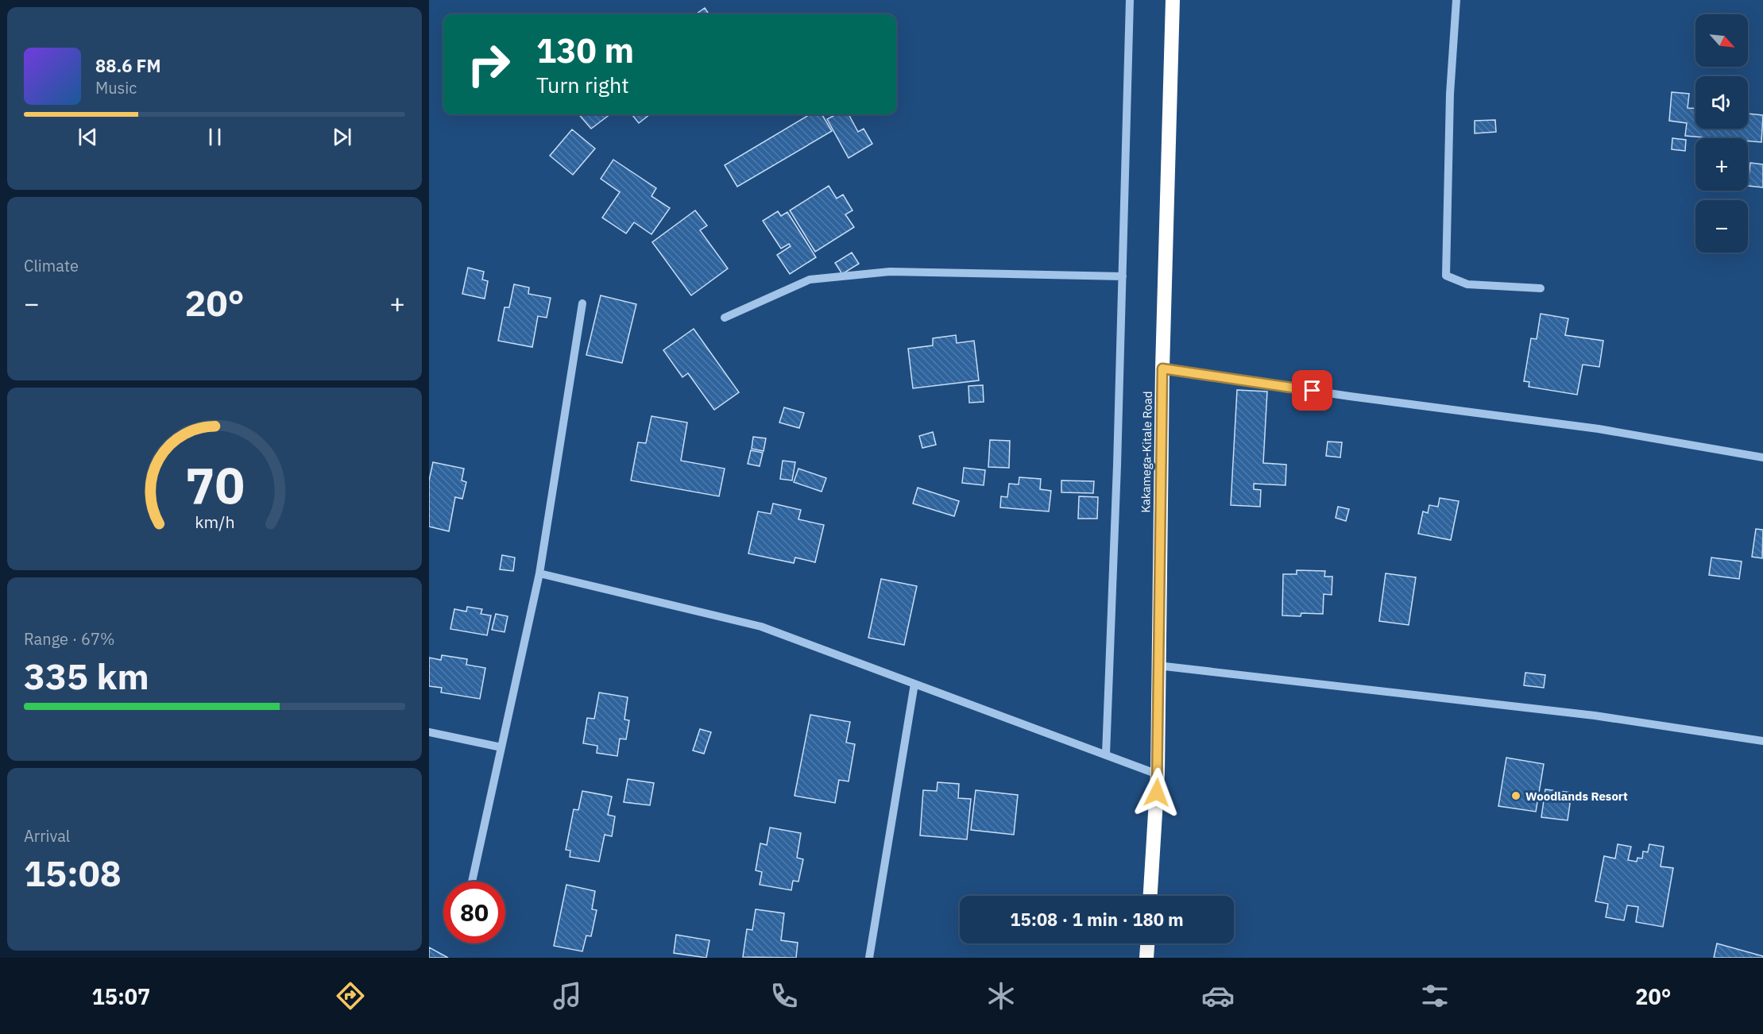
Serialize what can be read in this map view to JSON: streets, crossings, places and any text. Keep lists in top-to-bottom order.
{
  "streets": {
    "highway": ["Kakamega-Kitale Road"]
  },
  "places": ["Woodlands Resort"],
  "north": "bottom right",
  "page": {
    "map_buttons": ["+", "−"],
    "turn": ["130 m", "Turn right"],
    "song": ["88.6 FM", "Music"],
    "tile": [
      "Climate",
      ["Range · 67%", "335 km"],
      ["Arrival", "15:08"]
    ],
    "heat": ["−", "20°", "+"],
    "limit": "80",
    "trip": "15:08 · 1 min · 180 m",
    "tabs": ["15:07", "20°"],
    "gauge": ["70", "km/h"]
  }
}
